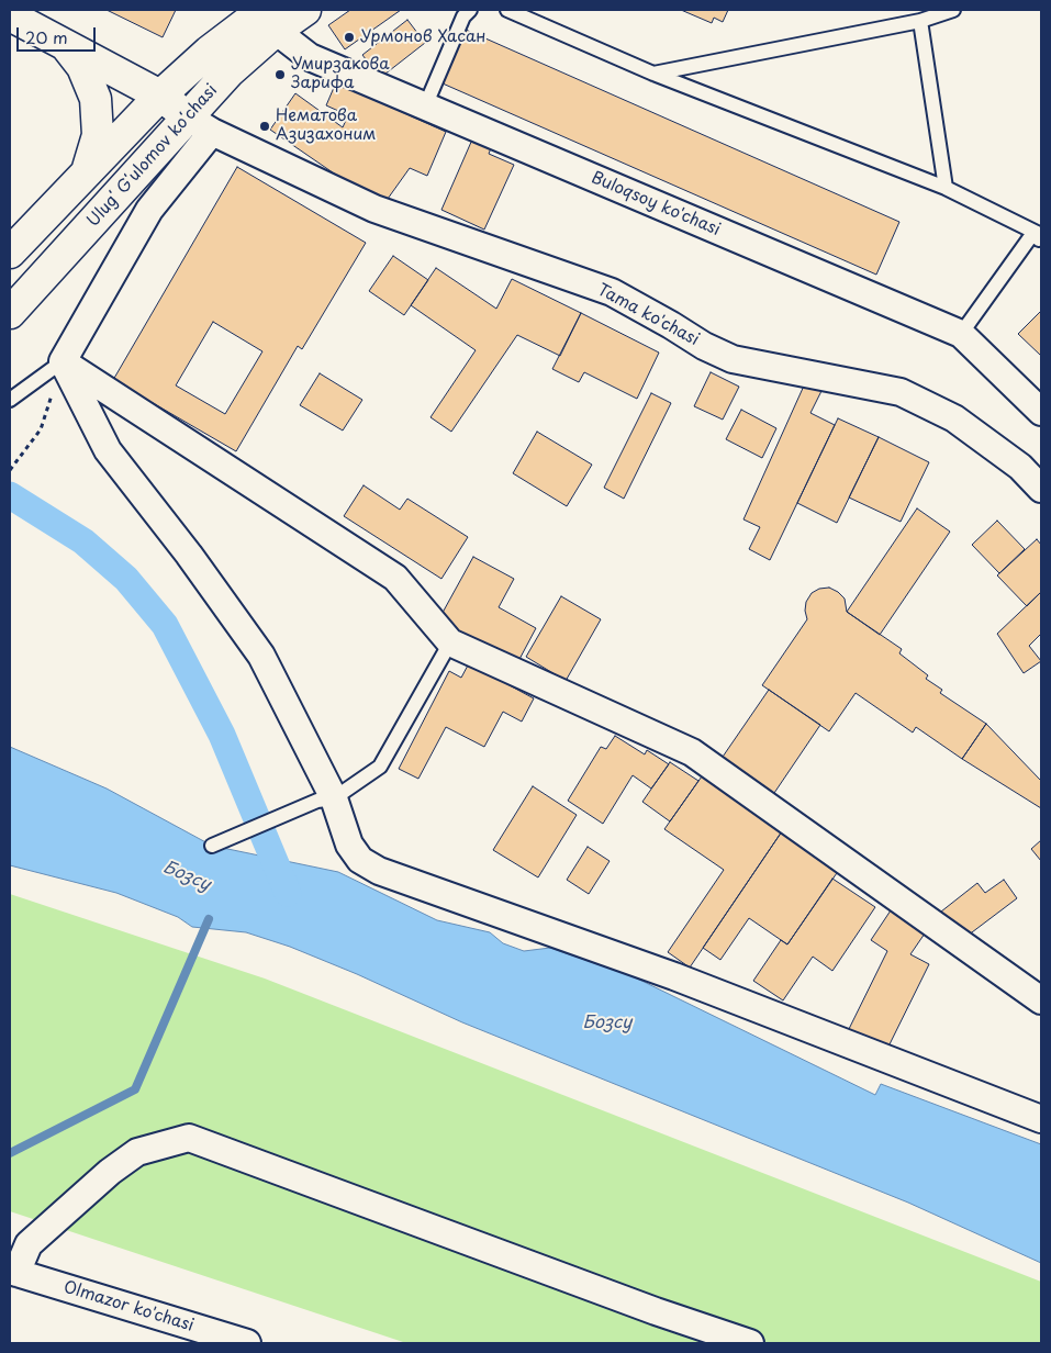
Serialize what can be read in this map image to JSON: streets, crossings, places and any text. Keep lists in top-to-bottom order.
{
  "streets": {
    "main road": ["Ulugʻ Gʻulomov koʻchasi"],
    "street": ["Buloqsoy ko'chasi", "Tama ko'chasi", "Olmazor ko'chasi"]
  },
  "crossings": [
    ["Ulugʻ Gʻulomov koʻchasi", "Buloqsoy ko'chasi"],
    ["Ulugʻ Gʻulomov koʻchasi", "Tama ko'chasi"]
  ],
  "water": ["Бозсу"],
  "places": ["Урмонов Хасан", "Умирзакова Зарифа", "Нематова Азизахоним"],
  "scale_bar": "20 m"
}
